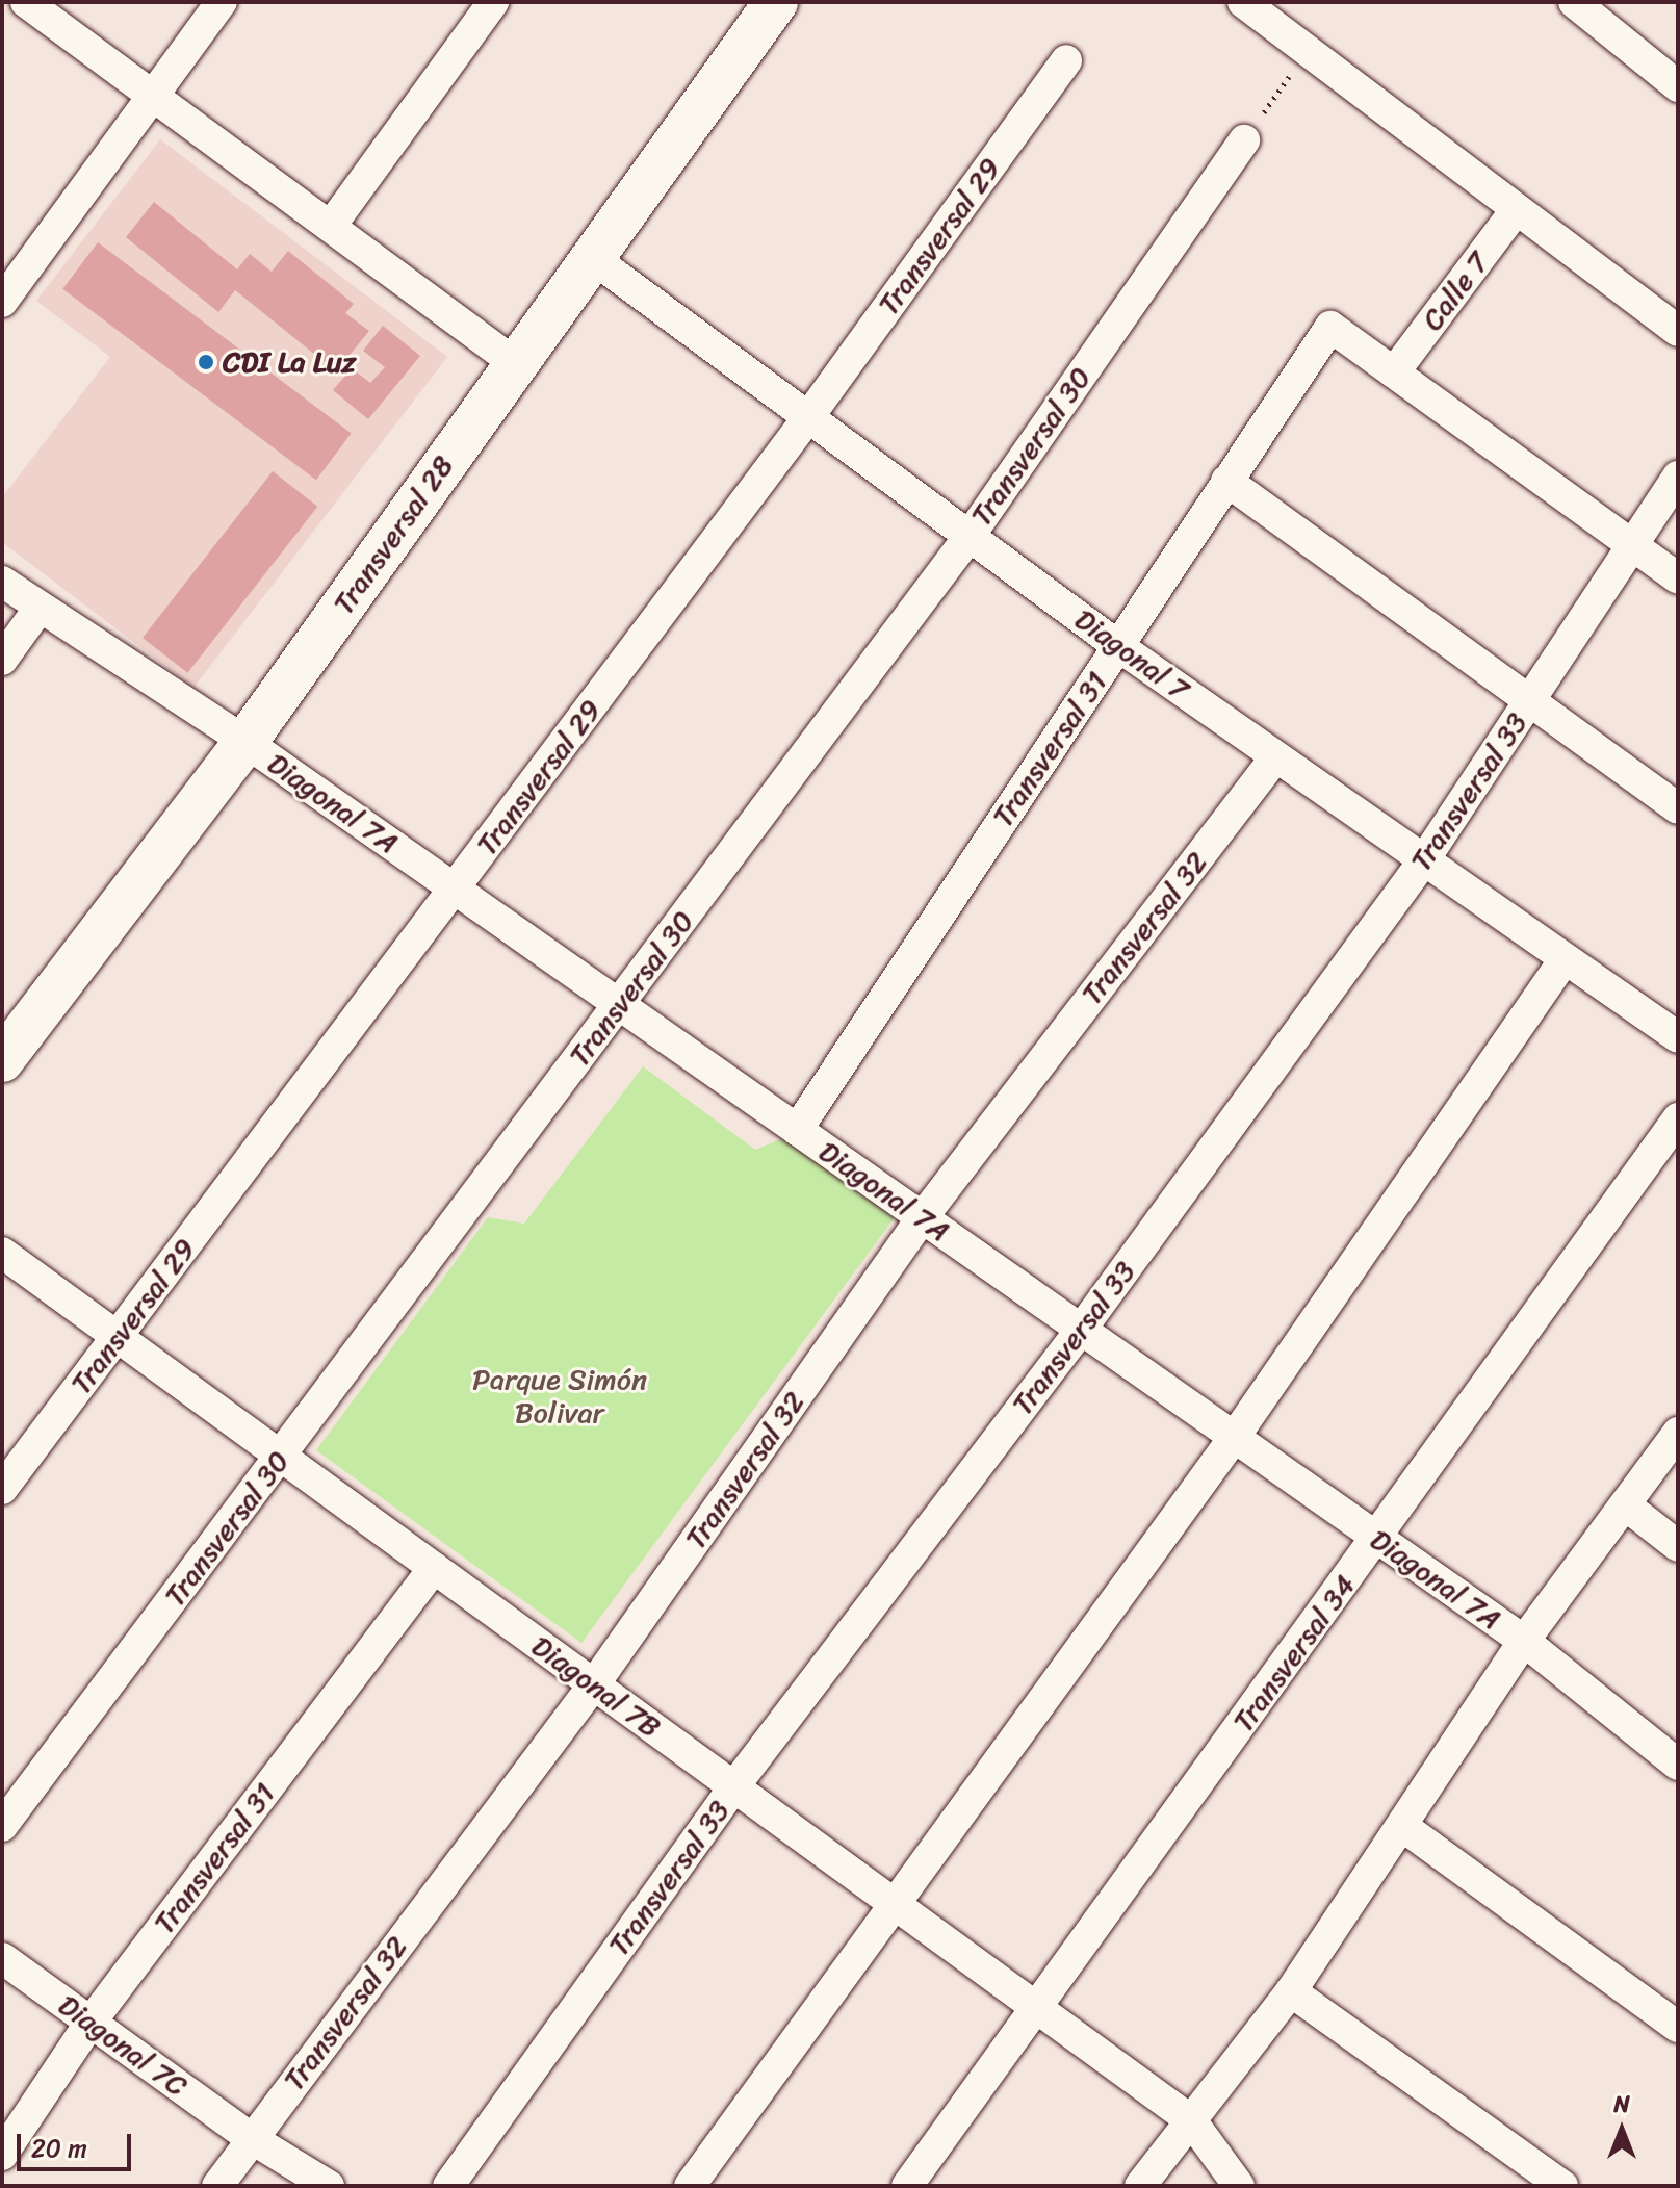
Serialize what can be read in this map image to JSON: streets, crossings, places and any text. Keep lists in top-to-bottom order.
{
  "streets": {
    "main road": ["Transversal 28"],
    "street": [
      "Transversal 29",
      "Calle 7",
      "Transversal 30",
      "Diagonal 7",
      "Transversal 31",
      "Transversal 33",
      "Diagonal 7A",
      "Transversal 32",
      "Transversal 34",
      "Diagonal 7B",
      "Diagonal 7C"
    ]
  },
  "crossings": [
    ["Transversal 29", "Diagonal 7"],
    ["Transversal 29", "Diagonal 7A"],
    ["Transversal 29", "Diagonal 7B"],
    ["Calle 7", "Transversal 31"],
    ["Transversal 30", "Diagonal 7"],
    ["Transversal 30", "Diagonal 7A"],
    ["Transversal 30", "Diagonal 7B"],
    ["Transversal 28", "Diagonal 7"],
    ["Transversal 28", "Diagonal 7A"],
    ["Diagonal 7", "Transversal 31"],
    ["Diagonal 7", "Transversal 33"],
    ["Diagonal 7", "Transversal 32"],
    ["Transversal 31", "Diagonal 7A"],
    ["Transversal 31", "Diagonal 7B"],
    ["Transversal 31", "Diagonal 7C"],
    ["Transversal 33", "Diagonal 7A"],
    ["Transversal 33", "Diagonal 7B"],
    ["Diagonal 7A", "Transversal 32"],
    ["Diagonal 7A", "Transversal 34"],
    ["Transversal 32", "Diagonal 7B"],
    ["Transversal 32", "Diagonal 7C"],
    ["Transversal 34", "Diagonal 7B"]
  ],
  "parks": ["Parque Simón Bolivar"],
  "places": ["CDI La Luz"],
  "scale_bar": "20 m",
  "north": "top"
}
